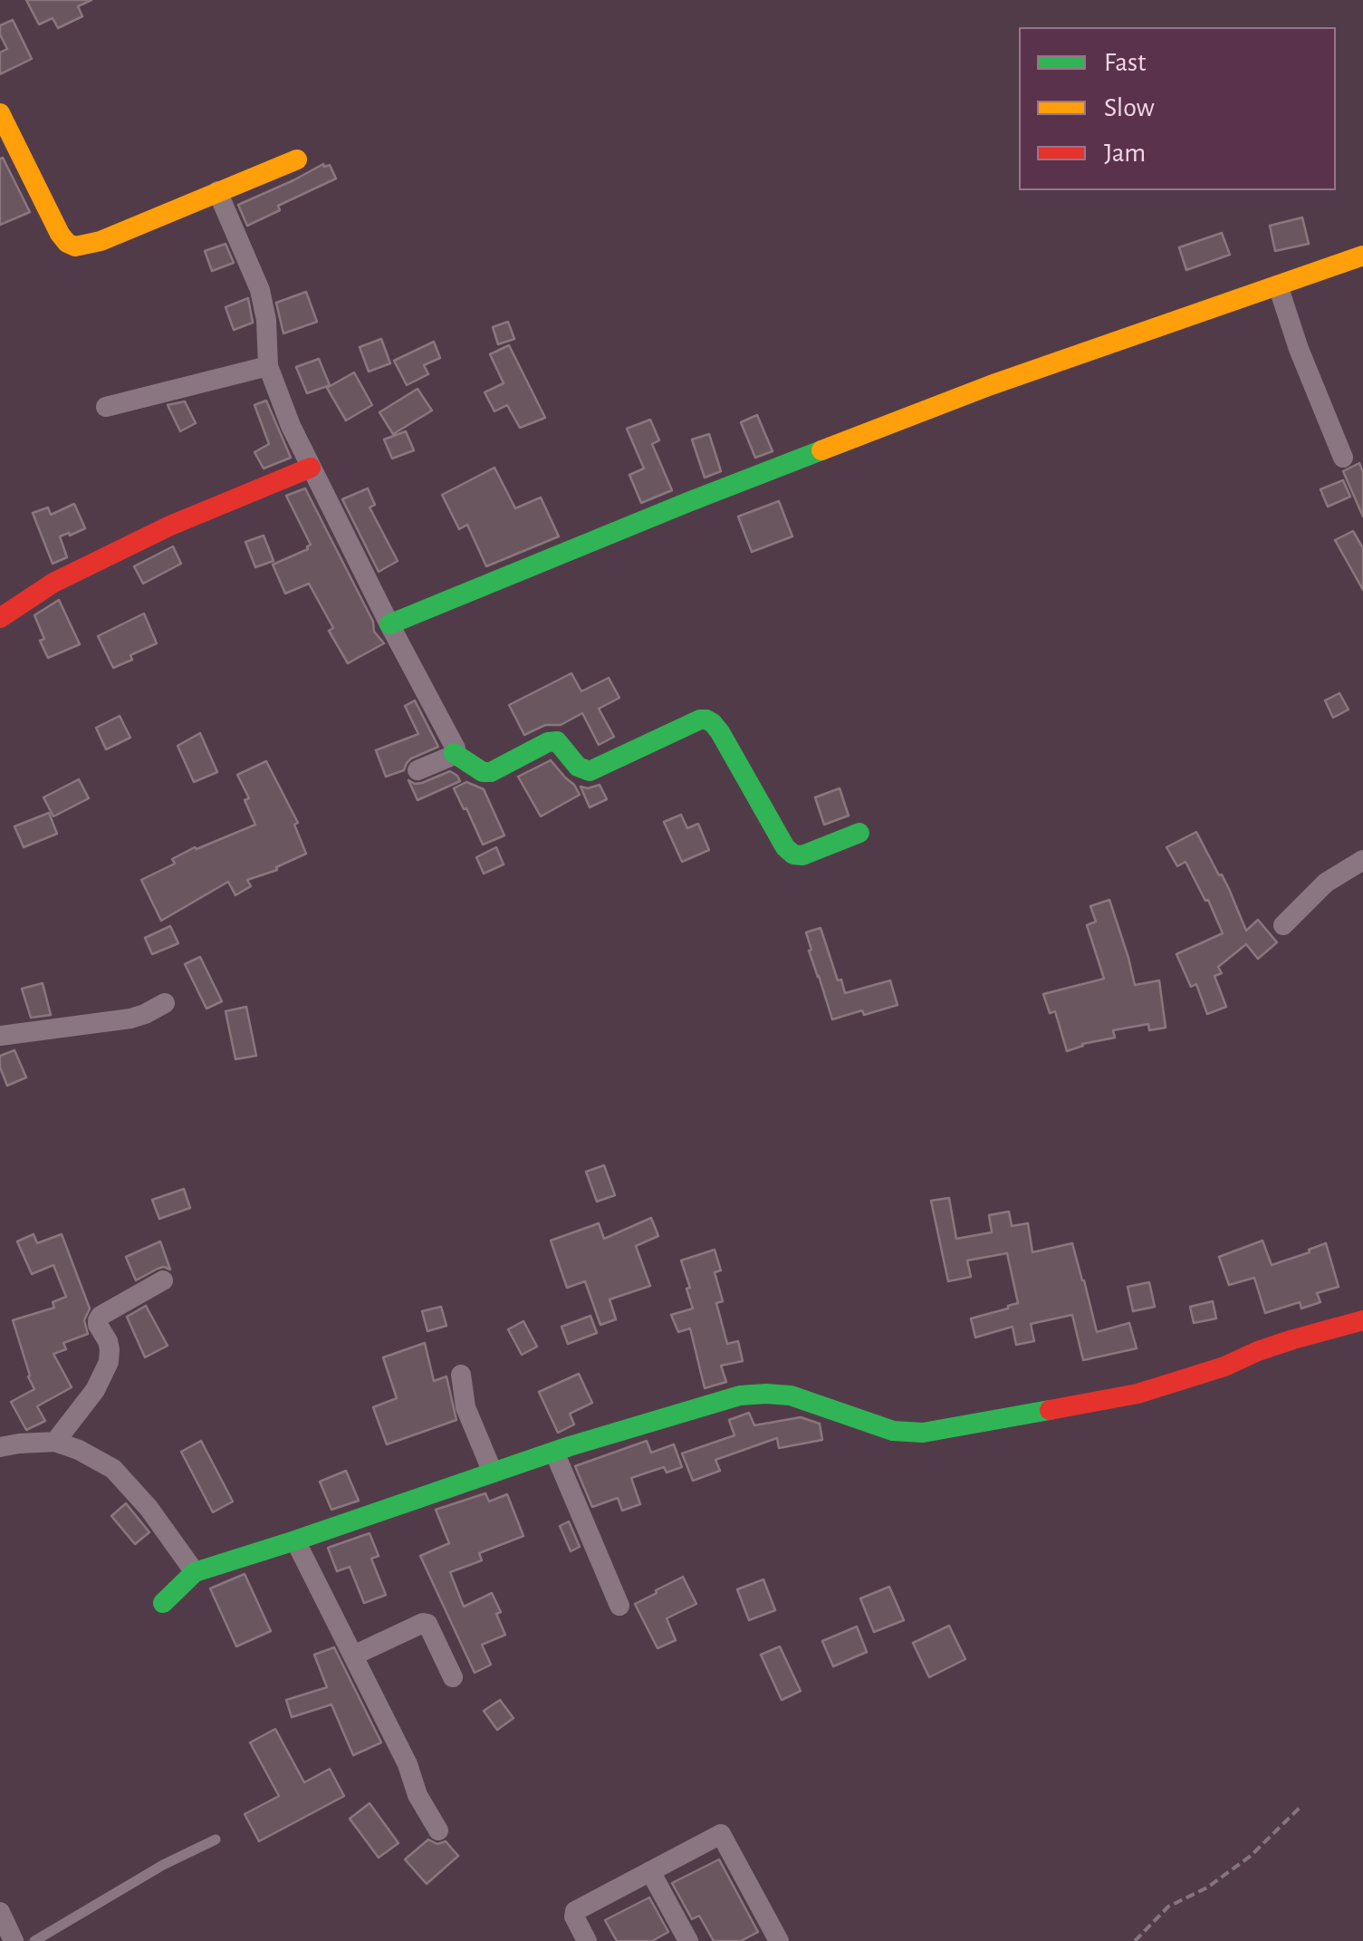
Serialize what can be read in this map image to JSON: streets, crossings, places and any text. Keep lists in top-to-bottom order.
{
  "legend": ["Fast", "Slow", "Jam"]
}
